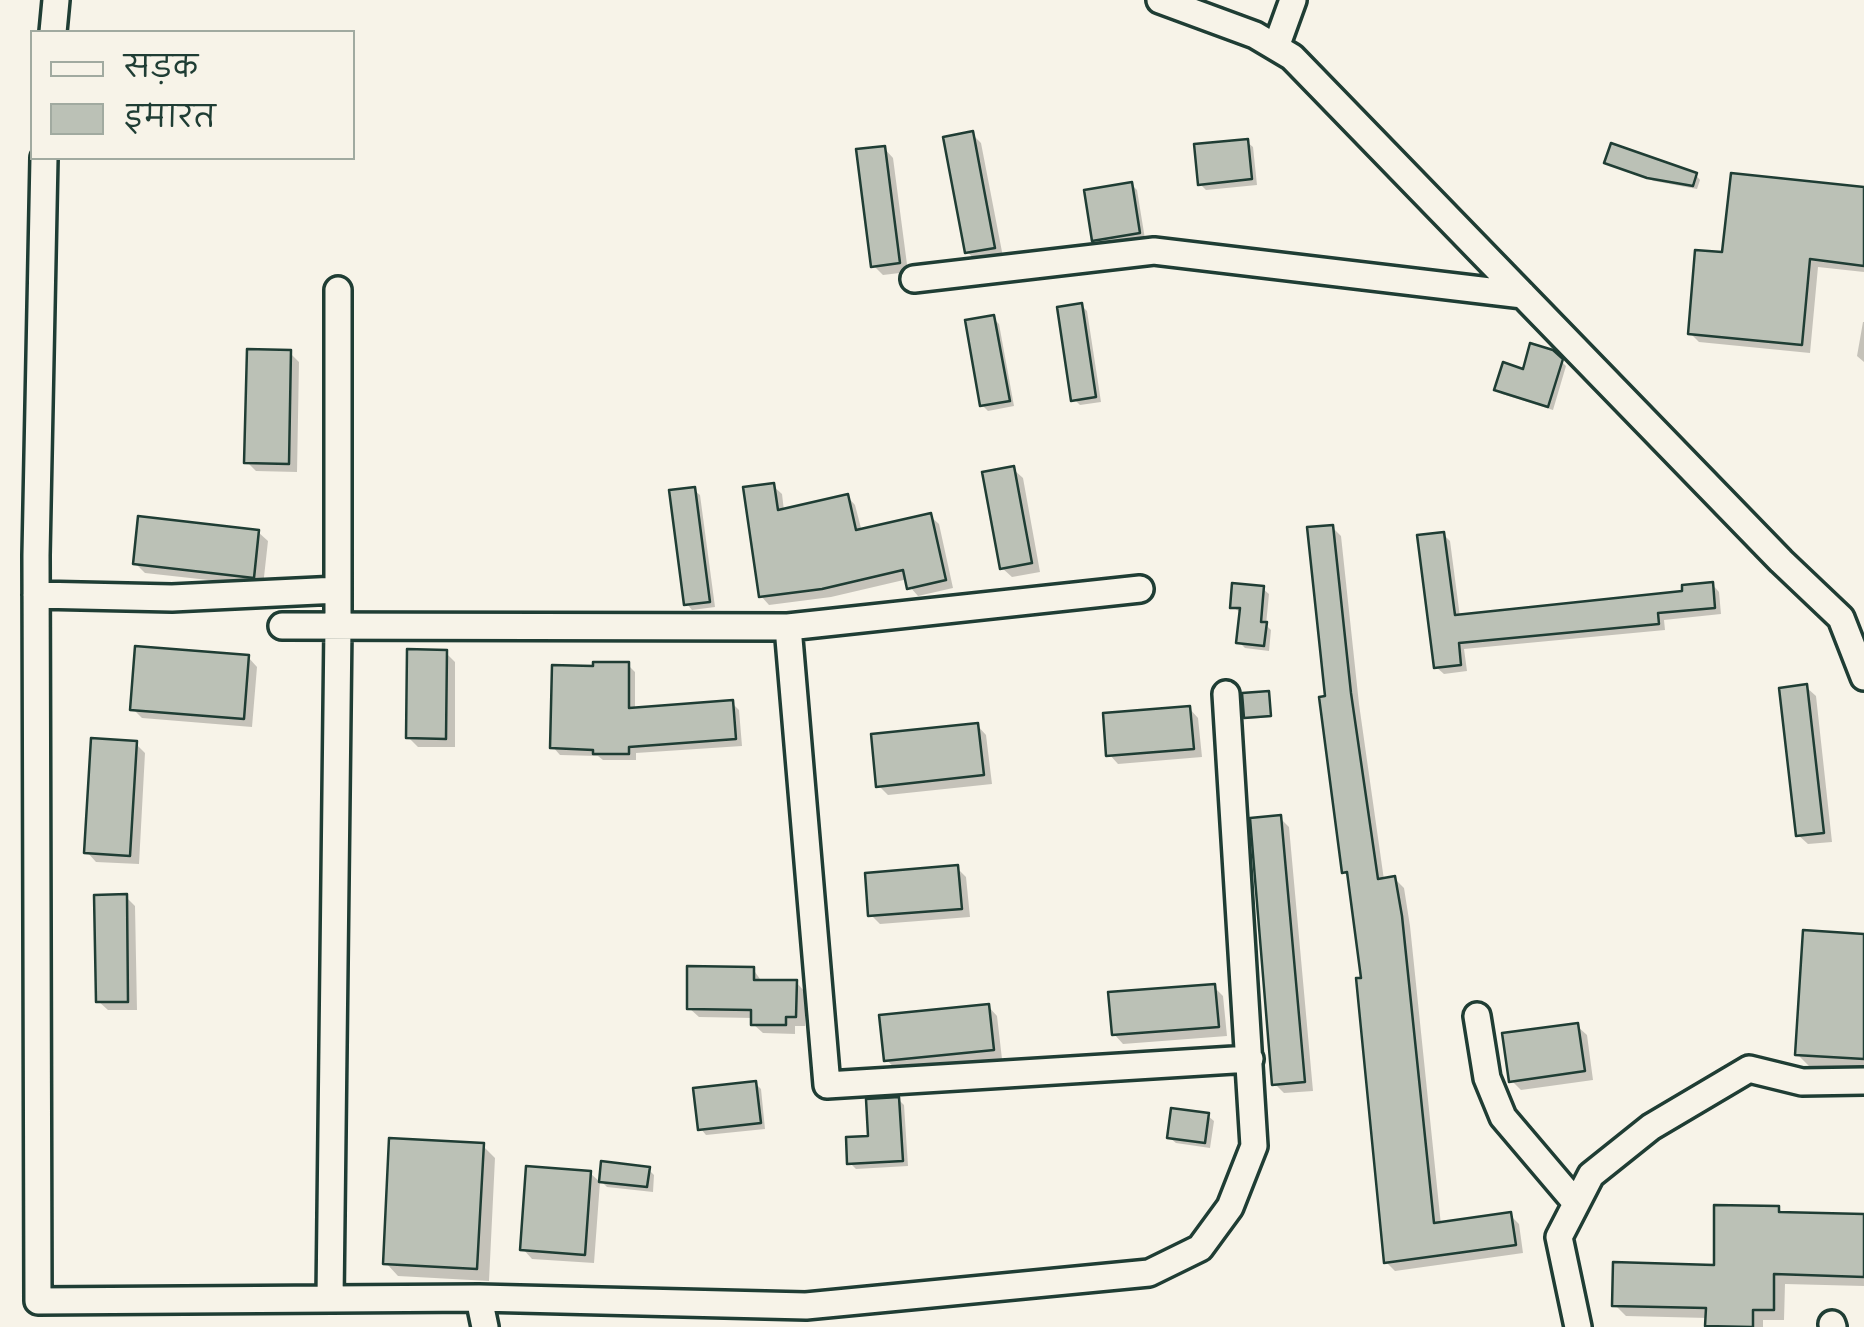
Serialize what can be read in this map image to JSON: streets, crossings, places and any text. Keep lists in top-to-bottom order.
{
  "legend": ["सड़क", "इमारत"]
}
